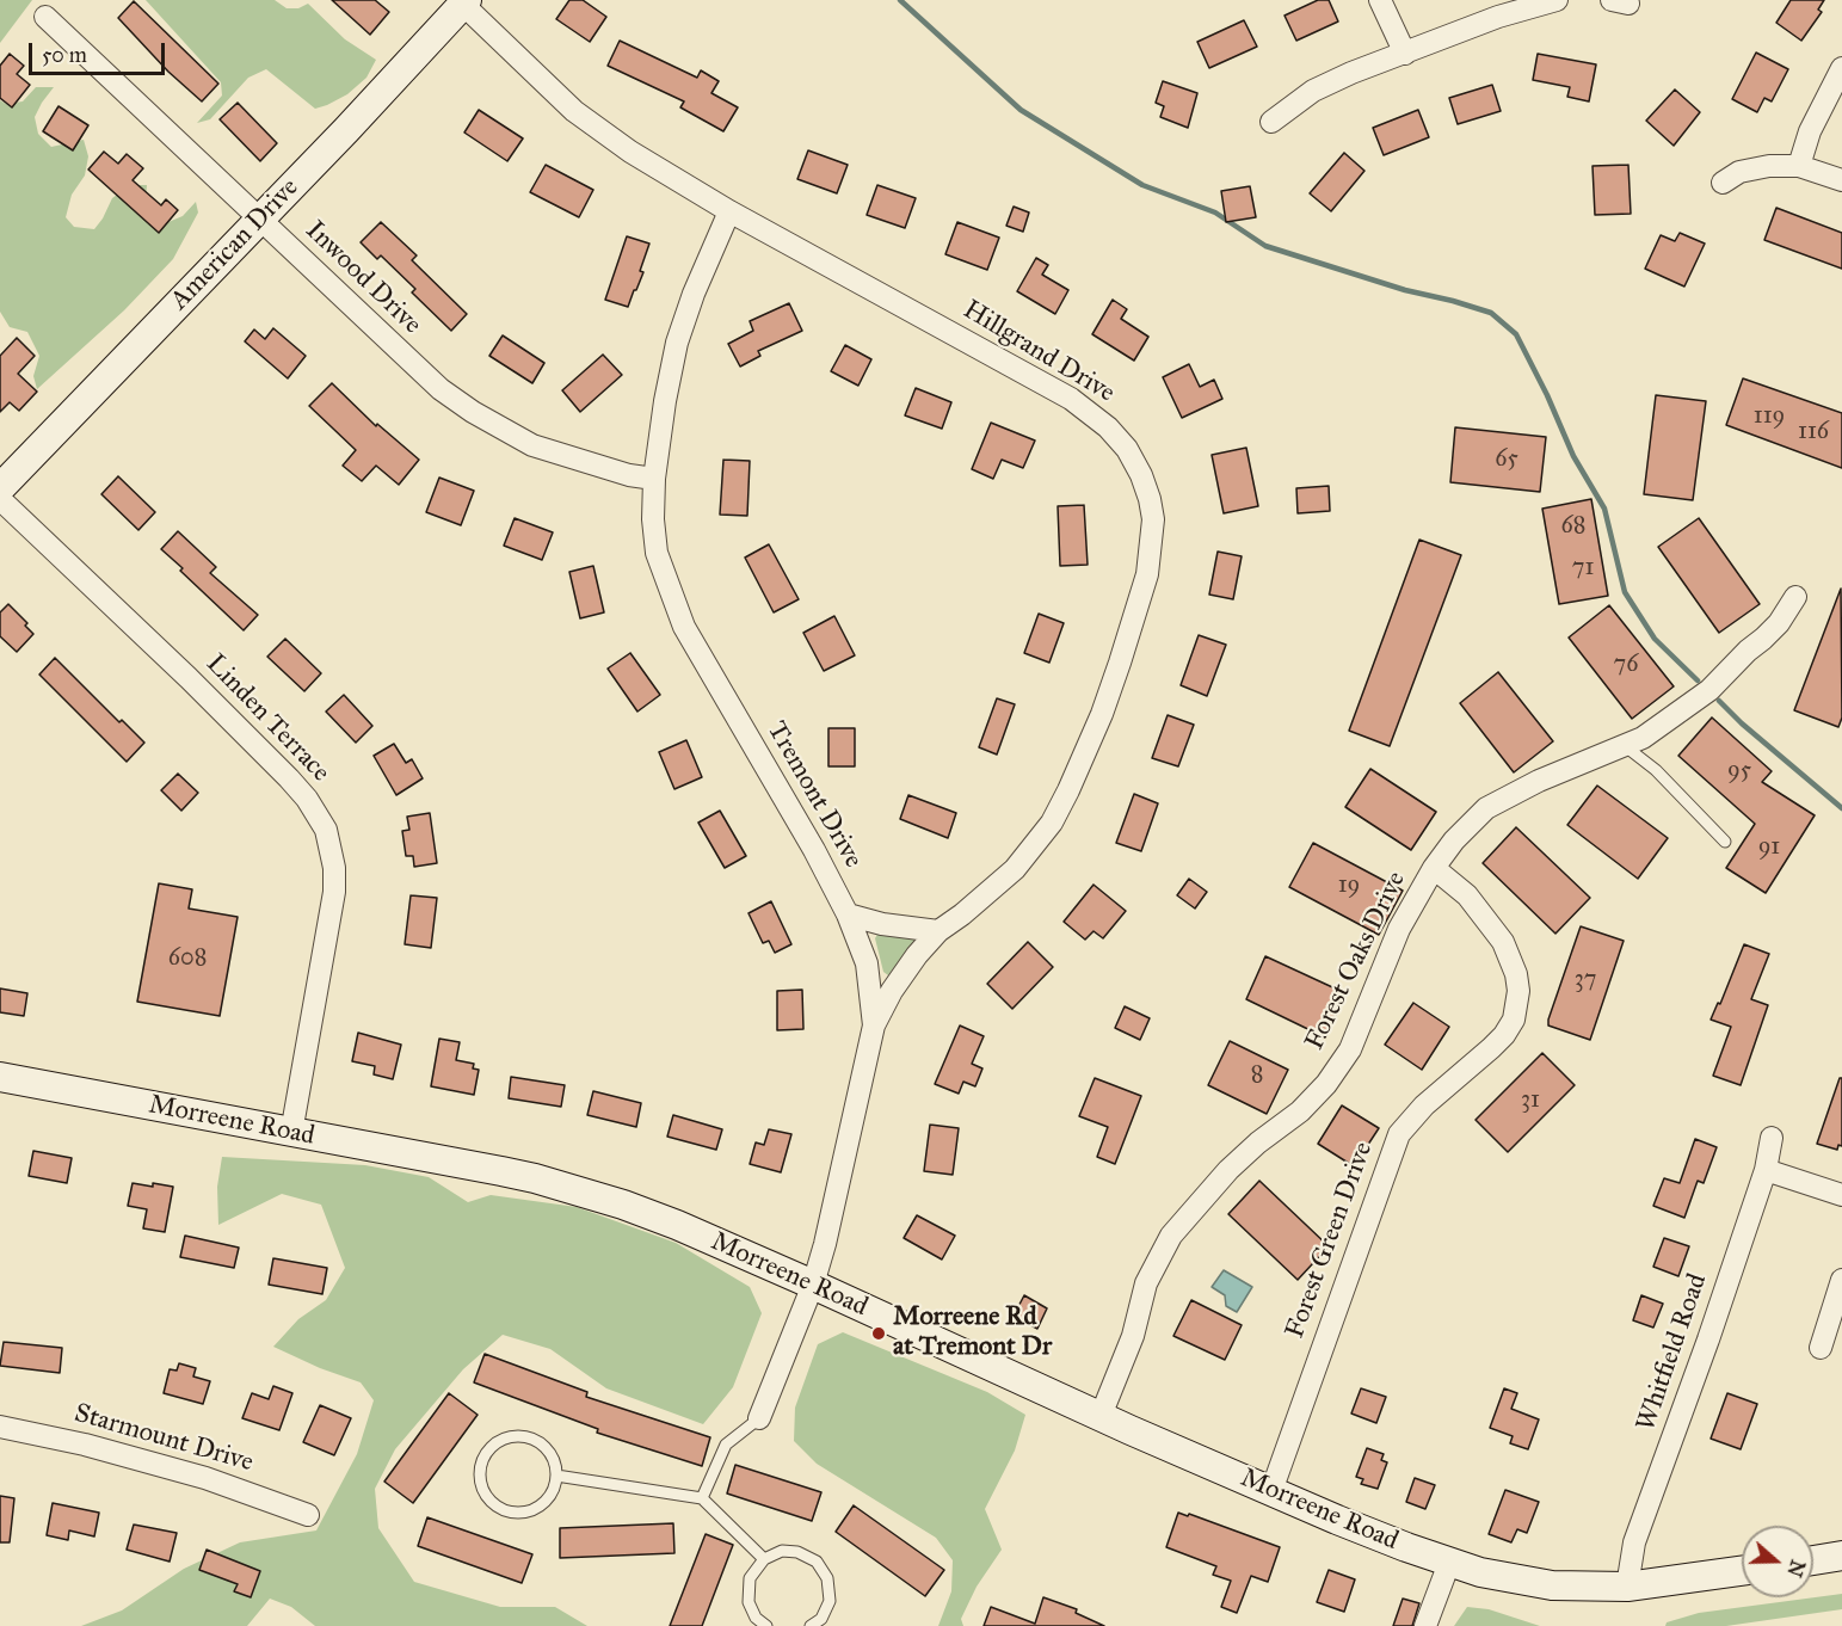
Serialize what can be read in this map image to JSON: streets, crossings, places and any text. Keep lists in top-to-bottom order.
{
  "streets": {
    "street": [
      "American Drive",
      "Inwood Drive",
      "Hillgrand Drive",
      "Linden Terrace",
      "Tremont Drive",
      "Forest Oaks Drive",
      "Morreene Road",
      "Forest Green Drive",
      "Whitfield Road",
      "Starmount Drive"
    ]
  },
  "crossings": [
    ["American Drive", "Inwood Drive"],
    ["American Drive", "Hillgrand Drive"],
    ["Inwood Drive", "Tremont Drive"],
    ["Hillgrand Drive", "Tremont Drive"],
    ["Linden Terrace", "Morreene Road"],
    ["Tremont Drive", "Morreene Road"],
    ["Forest Oaks Drive", "Morreene Road"],
    ["Forest Oaks Drive", "Forest Green Drive"],
    ["Morreene Road", "Forest Green Drive"],
    ["Morreene Road", "Whitfield Road"]
  ],
  "places": ["Morreene Rd at Tremont Dr"],
  "house_numbers": [
    "119",
    "116",
    "65",
    "68",
    "71",
    "76",
    "95",
    "91",
    "19",
    "608",
    "37",
    "8",
    "31"
  ],
  "scale_bar": "50 m",
  "north": "right"
}
